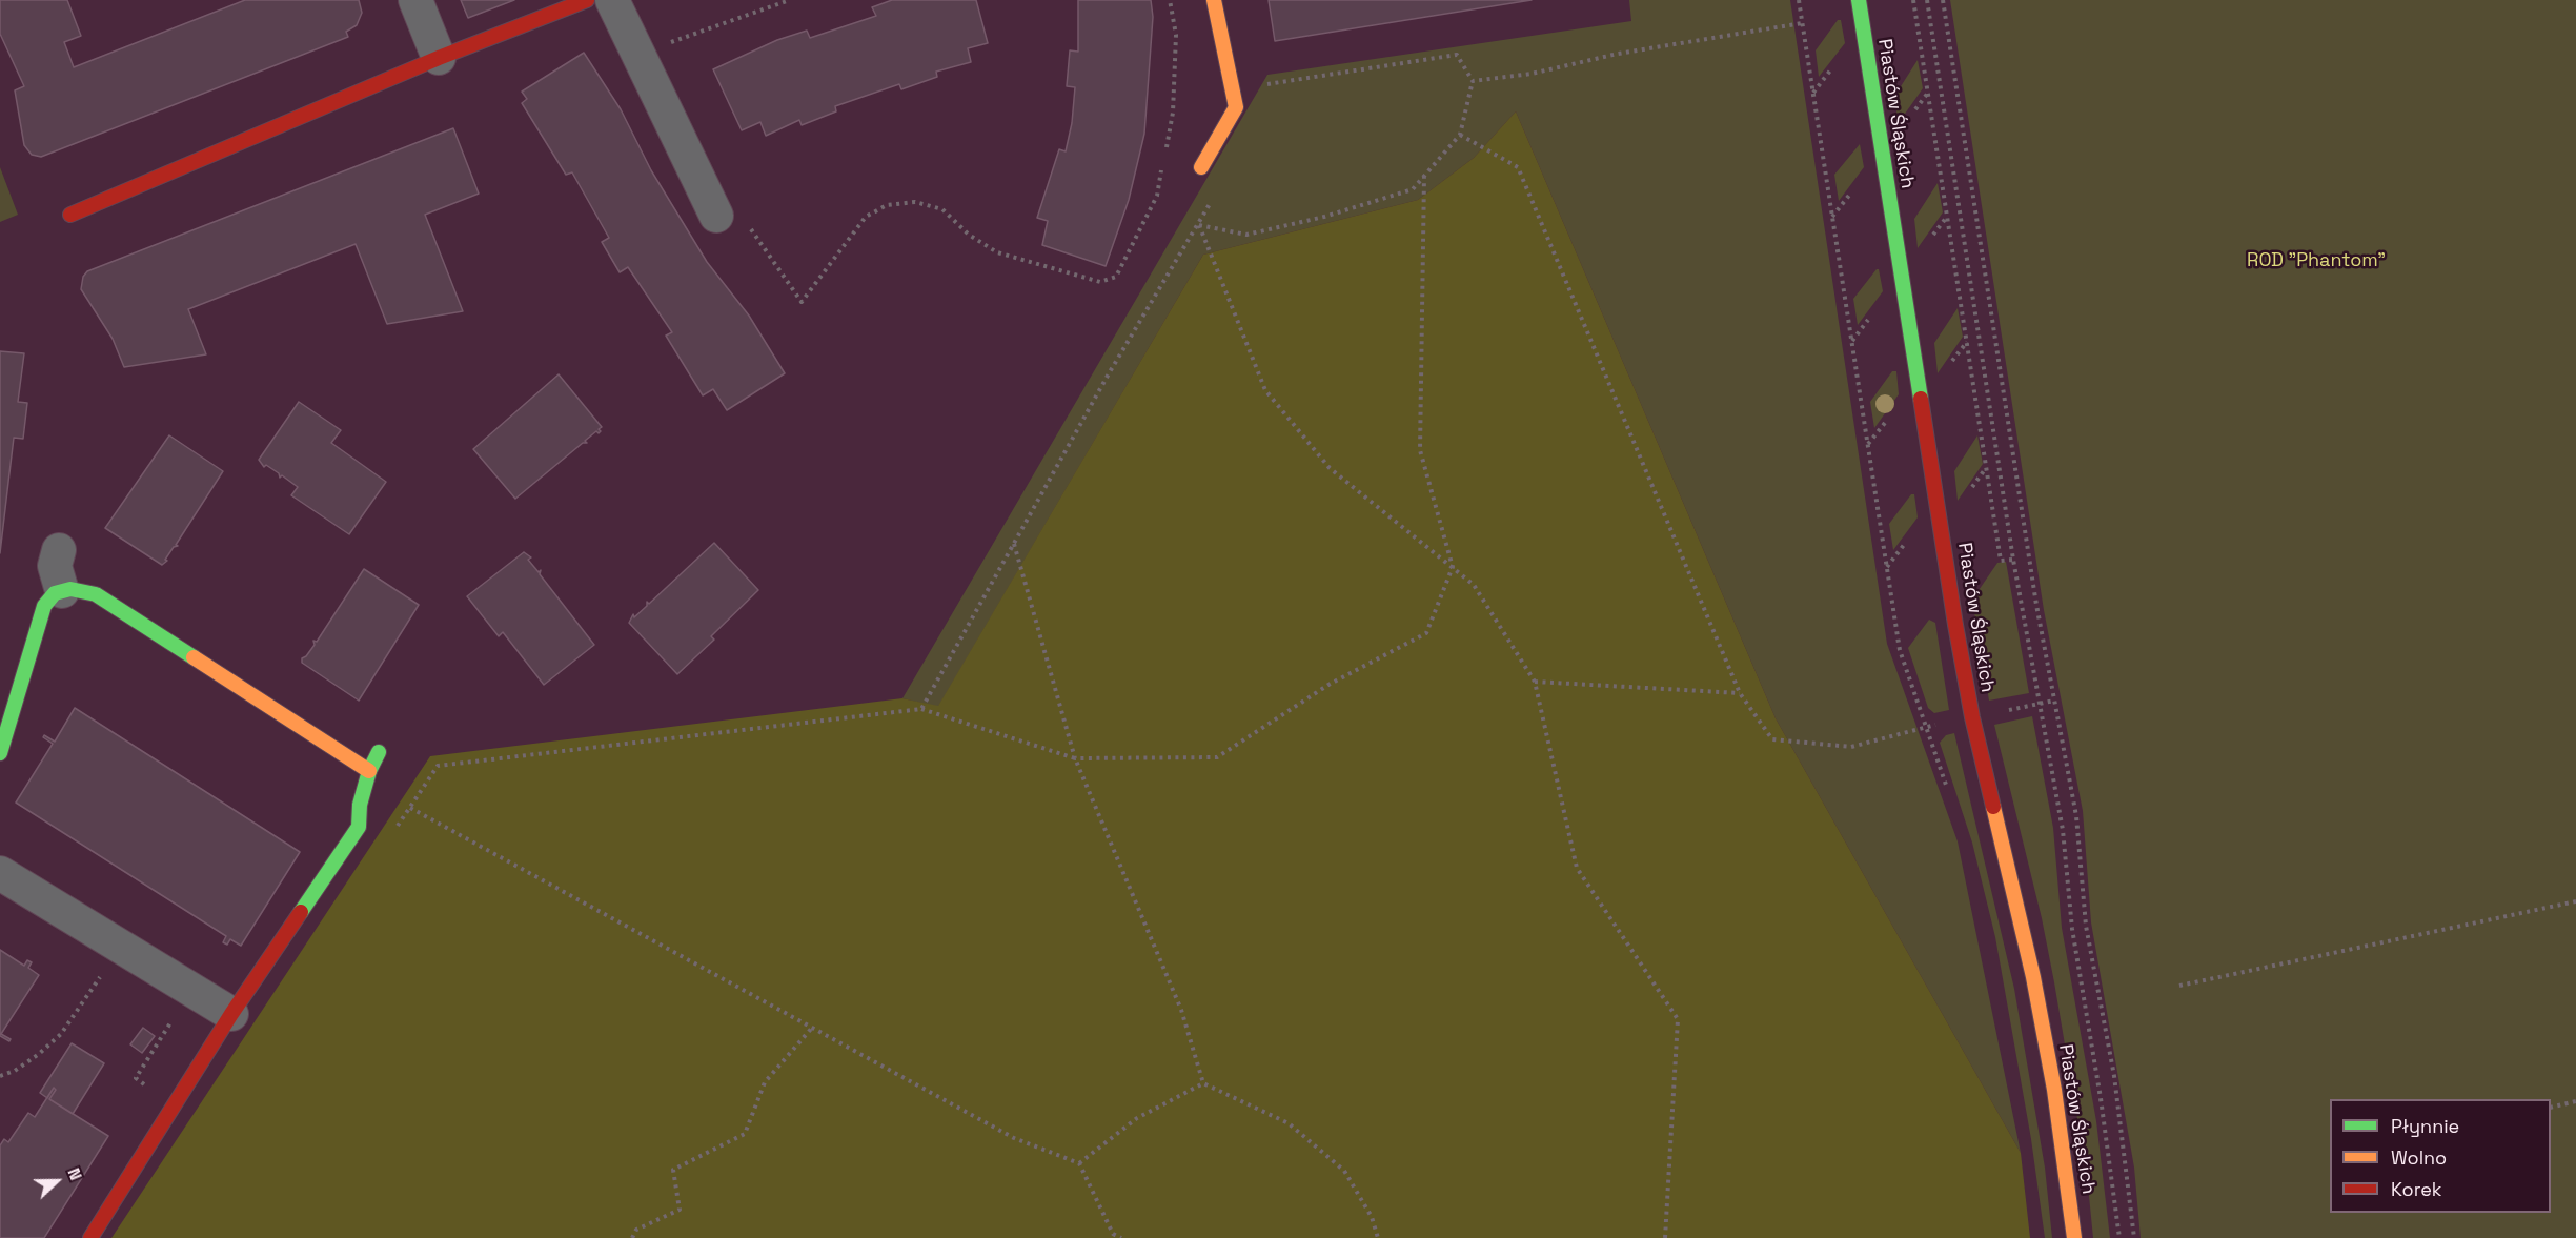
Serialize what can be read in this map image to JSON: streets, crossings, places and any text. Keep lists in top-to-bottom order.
{
  "streets": {
    "street": ["Piastów Śląskich"]
  },
  "parks": ["ROD \"Phantom\""],
  "legend": ["Płynnie", "Wolno", "Korek"],
  "north": "right"
}
